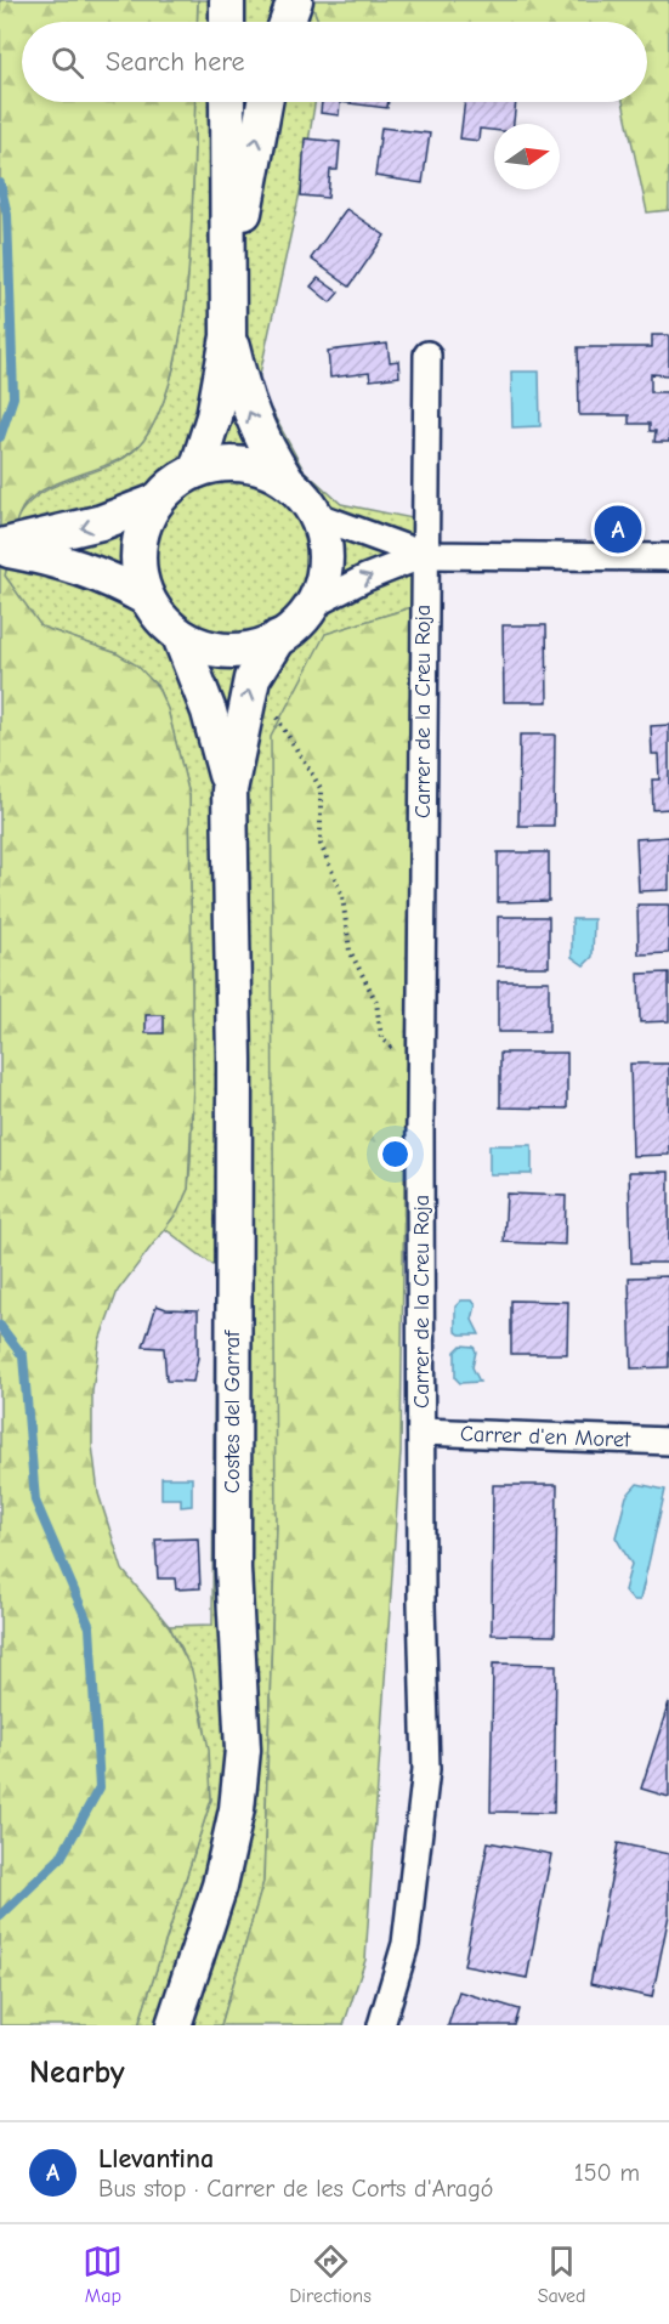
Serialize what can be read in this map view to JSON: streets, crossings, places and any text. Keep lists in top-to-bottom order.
{
  "streets": {
    "main road": ["Costes del Garraf"],
    "street": ["Carrer de la Creu Roja", "Carrer d'en Moret"]
  },
  "crossings": [
    ["Carrer de la Creu Roja", "Carrer d'en Moret"]
  ],
  "north": "right",
  "page": {
    "search": "Search here",
    "pins": "A",
    "heading": "Nearby",
    "list": [
      {
        "mark": "A",
        "name": "Llevantina",
        "note": "Bus stop · Carrer de les Corts d'Aragó",
        "value": "150 m"
      }
    ],
    "nav": ["Map", "Directions", "Saved"]
  }
}
